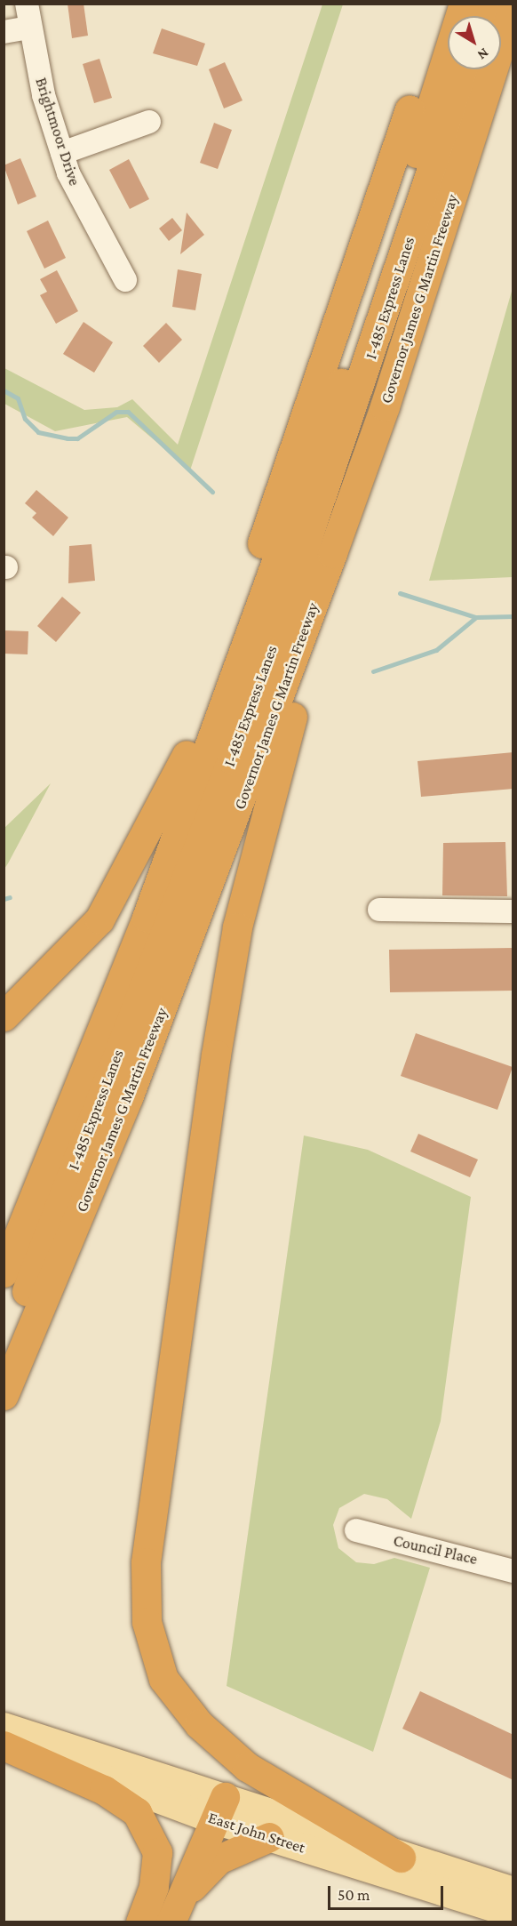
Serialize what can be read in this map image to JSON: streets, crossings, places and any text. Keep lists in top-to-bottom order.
{
  "streets": {
    "highway": ["I-485 Express Lanes", "Governor James G Martin Freeway"],
    "main road": ["East John Street"],
    "street": ["Brightmoor Drive", "Council Place"]
  },
  "scale_bar": "50 m",
  "north": "bottom right"
}
